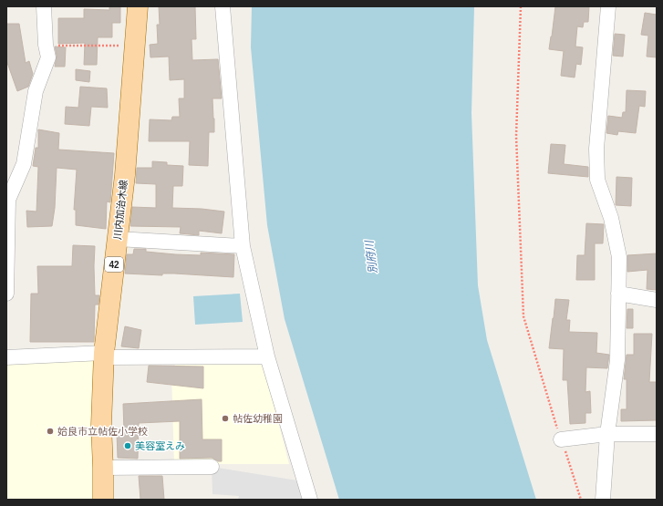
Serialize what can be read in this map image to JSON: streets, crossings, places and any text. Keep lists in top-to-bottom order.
{
  "streets": {
    "main road": ["川内加治木線", "42"]
  },
  "water": ["別府川"],
  "places": ["帖佐幼稚園", "姶良市立帖佐小学校", "美容室えみ"]
}
